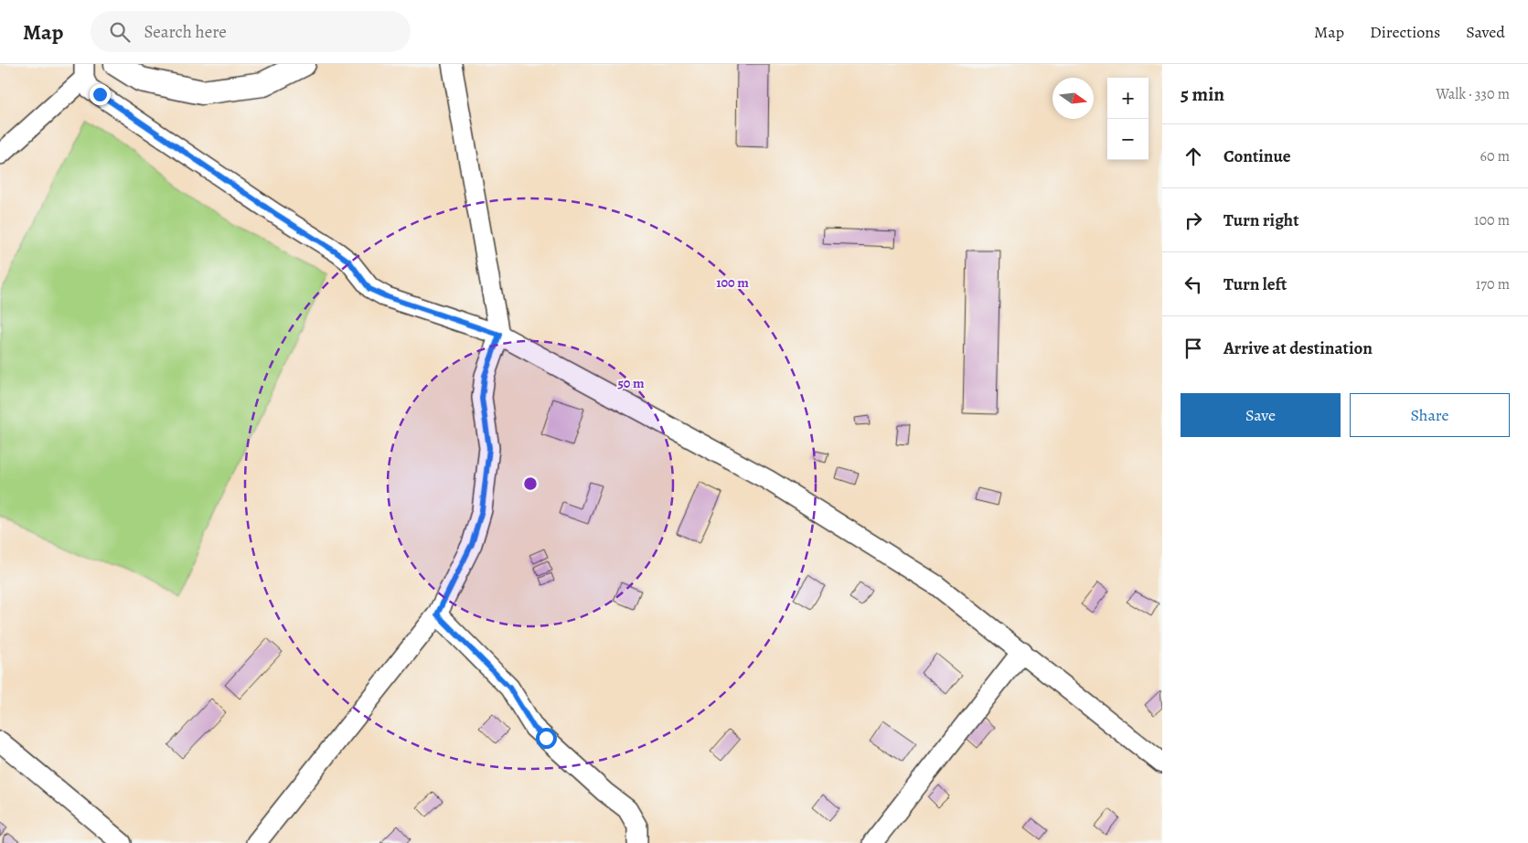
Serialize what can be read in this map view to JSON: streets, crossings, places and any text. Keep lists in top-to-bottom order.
{
  "north": "right",
  "page": {
    "header": "Map",
    "search": "Search here",
    "nav": ["Map", "Directions", "Saved"],
    "heading": ["5 min", "Walk · 330 m"],
    "map_buttons": ["+", "−"],
    "list": [
      ["Continue", "60 m"],
      ["Turn right", "100 m"],
      ["Turn left", "170 m"],
      "Arrive at destination"
    ],
    "buttons": ["Save", "Share"]
  },
  "rings": ["100 m", "50 m"]
}
